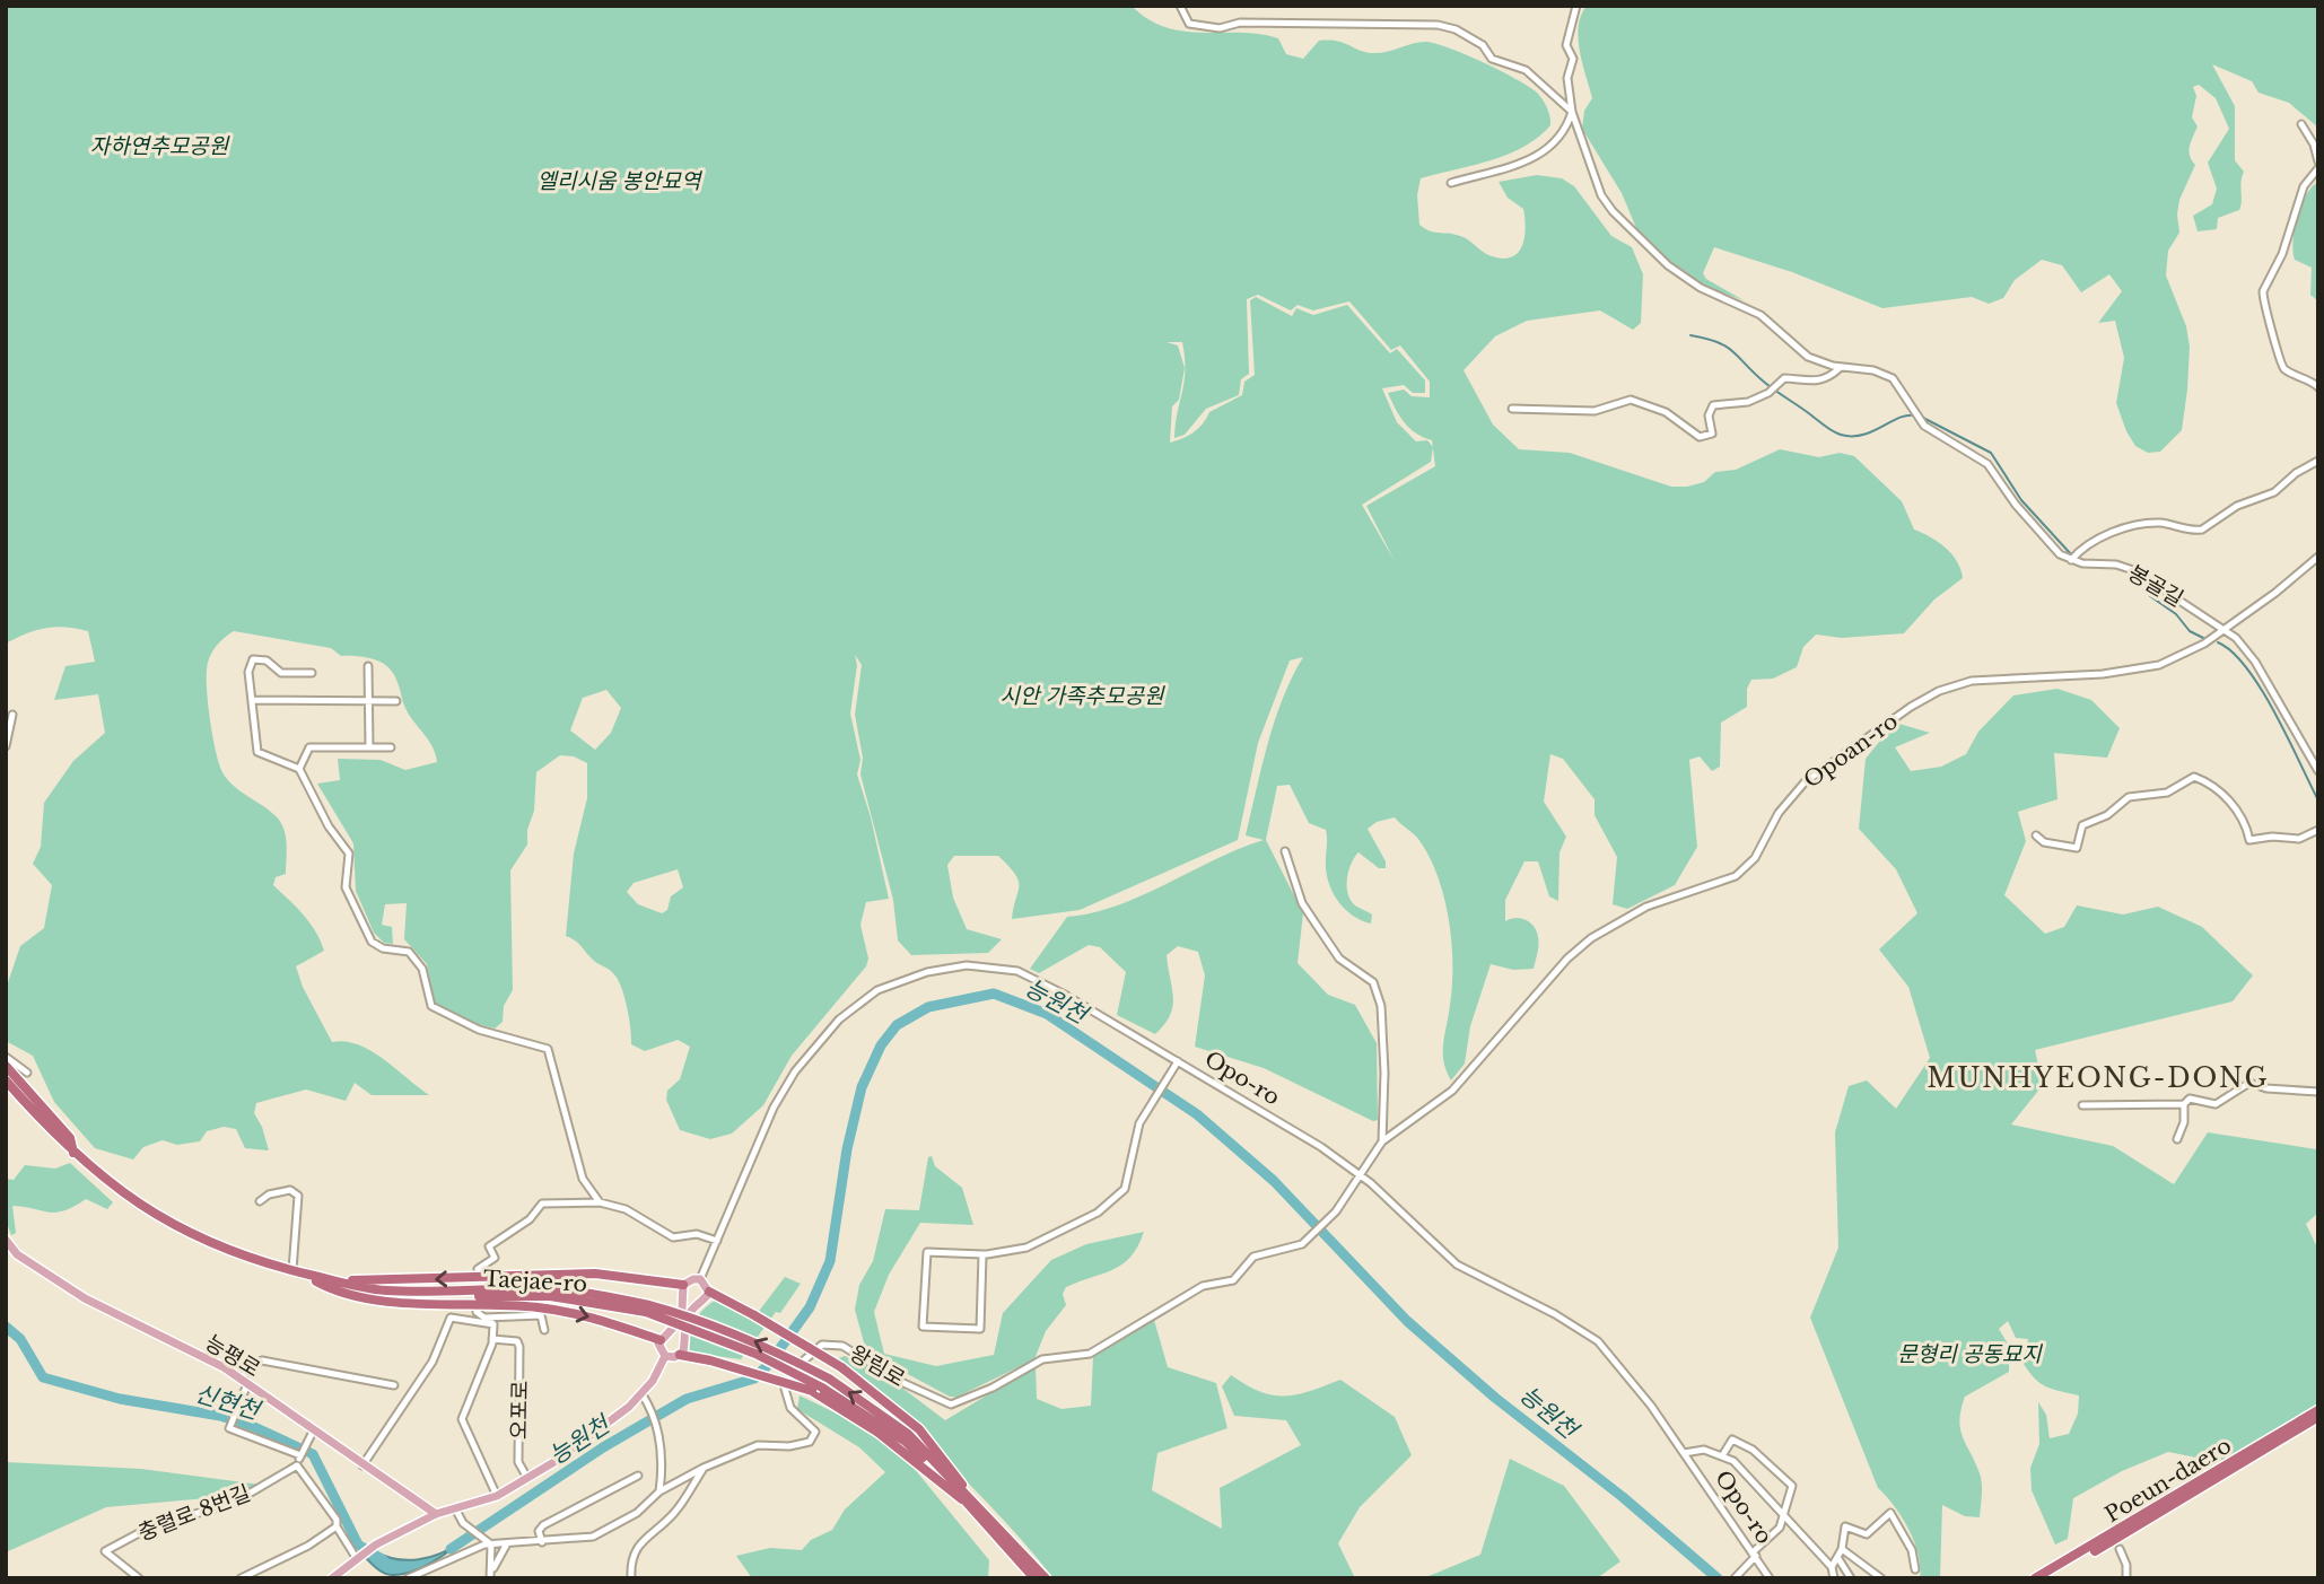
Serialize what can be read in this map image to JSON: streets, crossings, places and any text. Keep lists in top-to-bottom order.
{
  "streets": {
    "highway": ["Taejae-ro", "Poeun-daero"],
    "main road": ["능평로"],
    "street": [
      "봉골길",
      "Opoan-ro",
      "Opo-ro",
      "왕림로",
      "오포로",
      "충렬로 8번길"
    ]
  },
  "crossings": [
    ["봉골길", "Opoan-ro"],
    ["Opoan-ro", "Opo-ro"],
    ["Opoan-ro", "왕림로"],
    ["Opo-ro", "왕림로"]
  ],
  "districts": ["MUNHYEONG-DONG"],
  "water": ["능원천", "신현천"],
  "parks": [
    "자하연추모공원",
    "엘리시움 봉안묘역",
    "시안 가족추모공원",
    "문형리 공동묘지"
  ]
}
